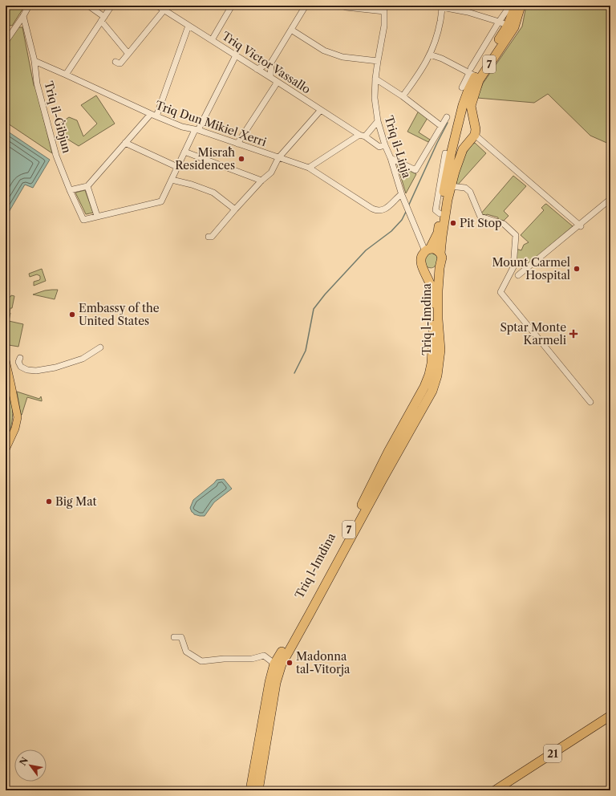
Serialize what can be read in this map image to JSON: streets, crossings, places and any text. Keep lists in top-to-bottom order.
{
  "streets": {
    "highway": ["7", "Triq l-Imdina", "21"],
    "street": [
      "Triq Victor Vassallo",
      "Triq il-Ġibjun",
      "Triq Dun Mikiel Xerri",
      "Triq il-Linja"
    ]
  },
  "crossings": [
    ["Triq Victor Vassallo", "Triq il-Linja"],
    ["7", "Triq l-Imdina"],
    ["Triq il-Ġibjun", "Triq Dun Mikiel Xerri"],
    ["Triq Dun Mikiel Xerri", "Triq il-Linja"],
    ["Triq il-Linja", "Triq l-Imdina"]
  ],
  "places": {
    "other": [
      "Misraħ Residences",
      "Pit Stop",
      "Mount Carmel Hospital",
      "Embassy of the United States",
      "Big Mat",
      "Madonna tal-Vitorja"
    ],
    "health": ["Sptar Monte Karmeli"]
  },
  "north": "top left"
}
